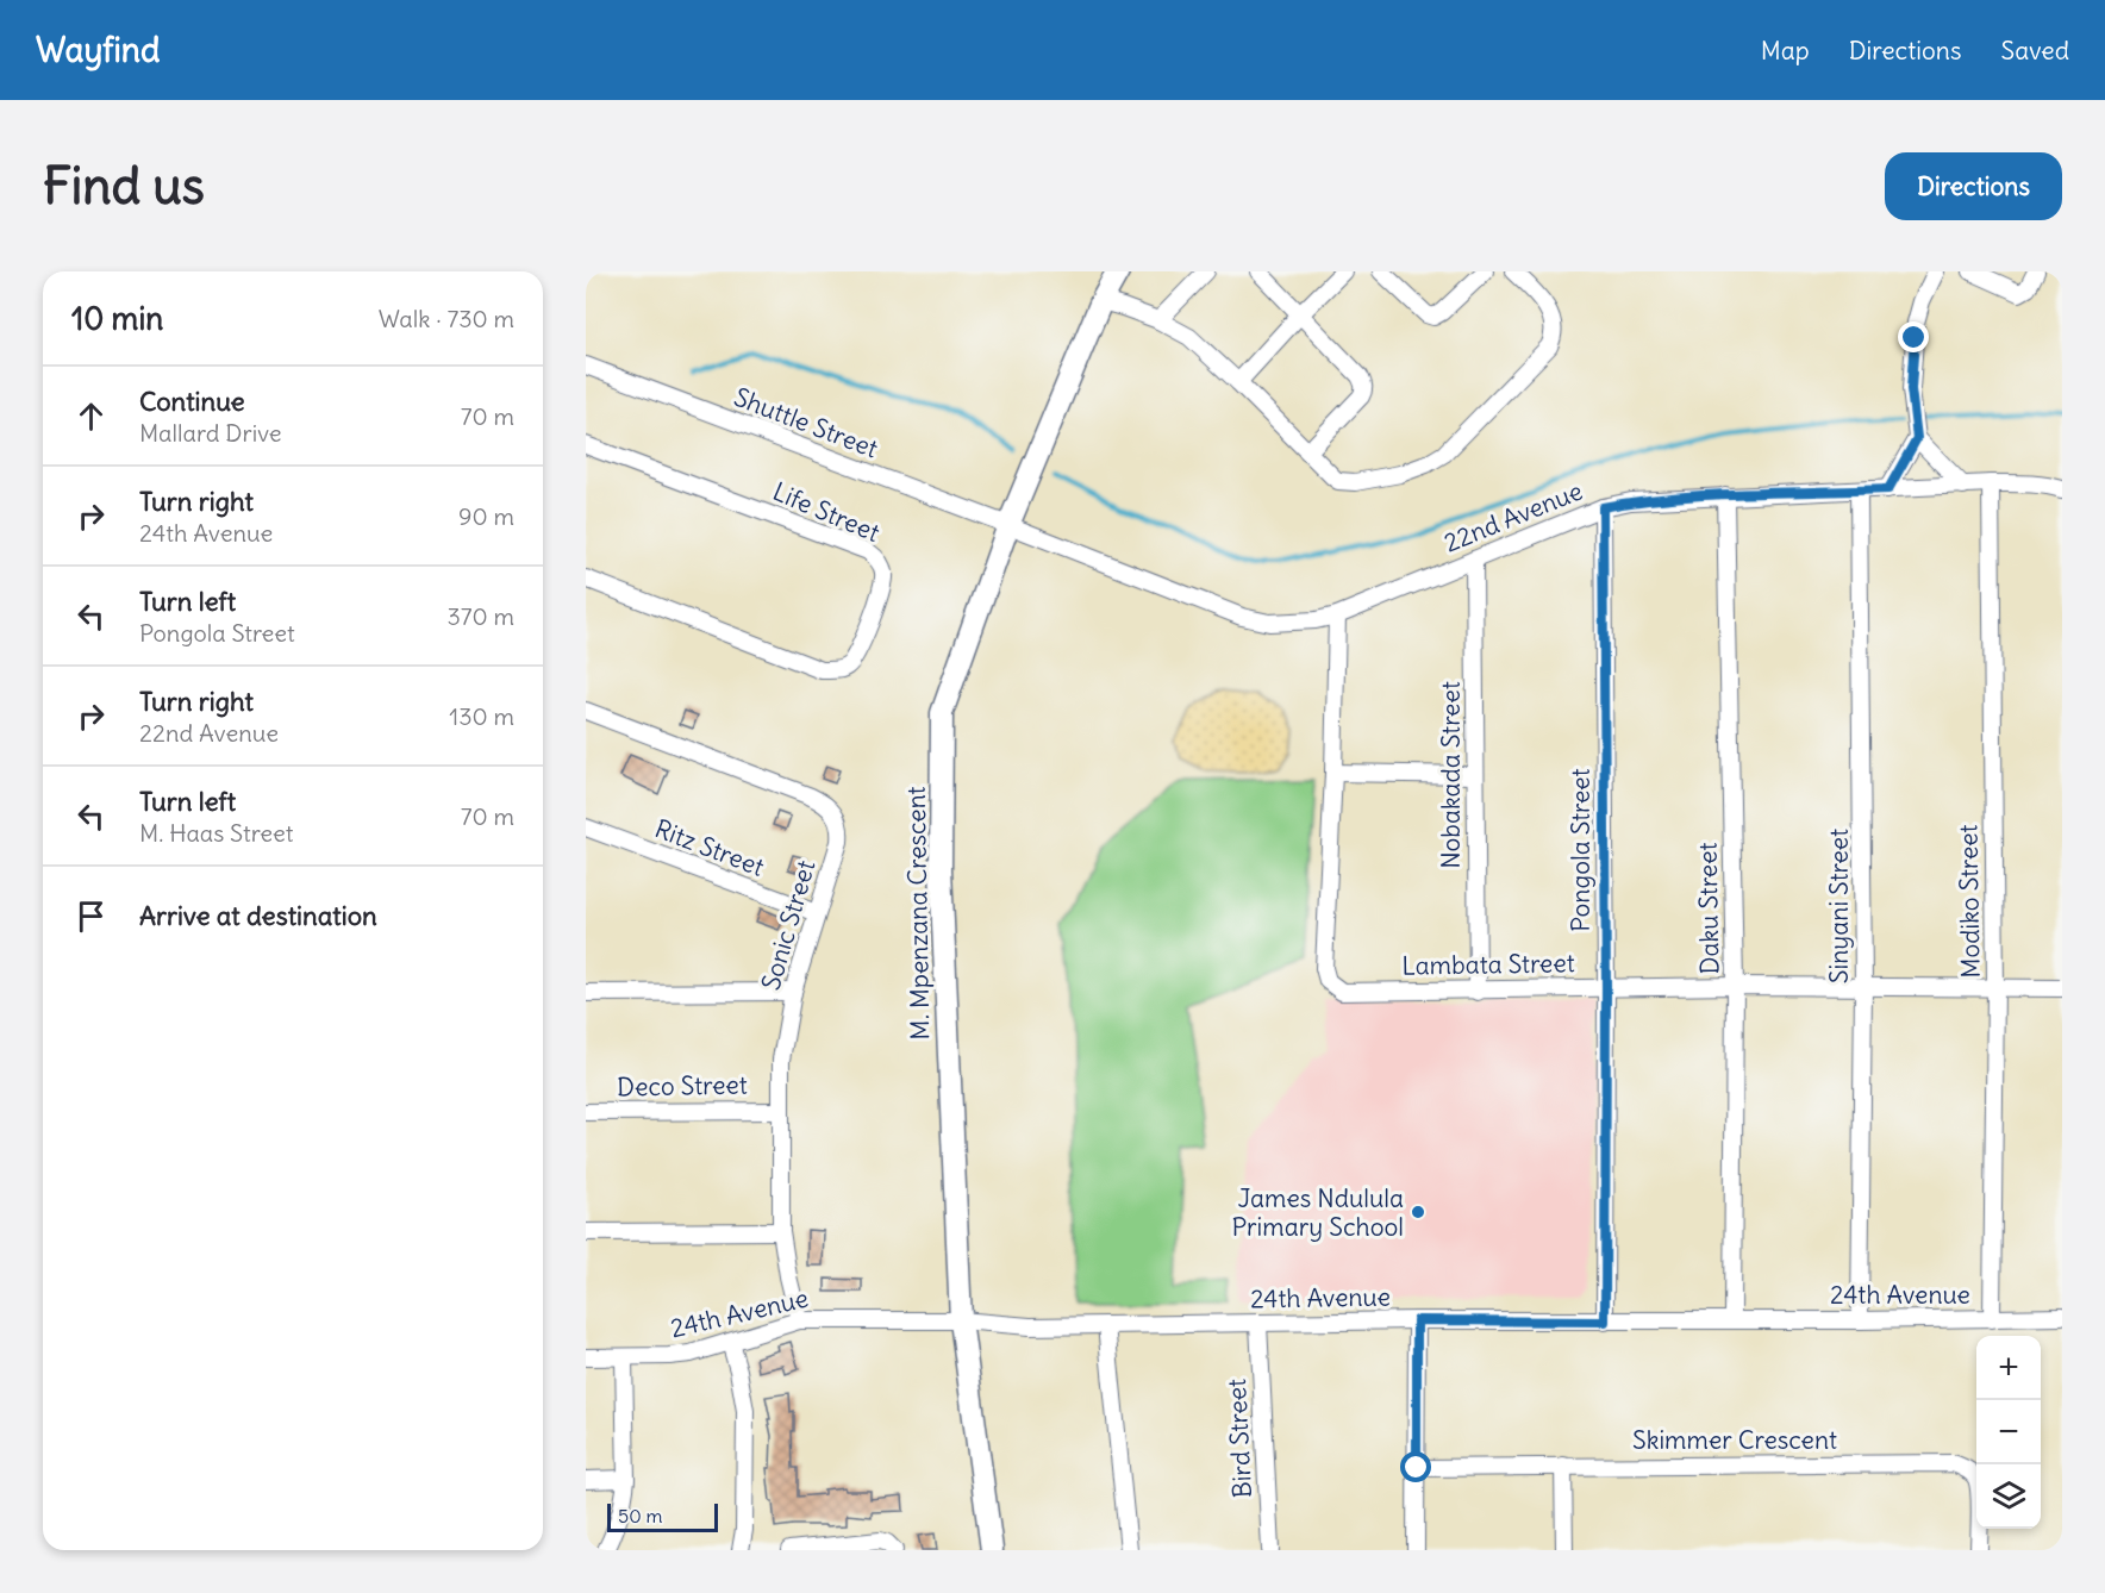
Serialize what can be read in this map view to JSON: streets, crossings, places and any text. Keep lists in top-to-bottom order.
{
  "streets": {
    "main road": ["M. Mpenzana Crescent"],
    "street": [
      "Shuttle Street",
      "Life Street",
      "22nd Avenue",
      "Nobakada Street",
      "Ritz Street",
      "Pongola Street",
      "Modiko Street",
      "Sinyani Street",
      "Daku Street",
      "Sonic Street",
      "Lambata Street",
      "Deco Street",
      "24th Avenue",
      "Bird Street",
      "Skimmer Crescent"
    ]
  },
  "crossings": [
    ["Shuttle Street", "22nd Avenue"],
    ["Shuttle Street", "M. Mpenzana Crescent"],
    ["22nd Avenue", "Nobakada Street"],
    ["22nd Avenue", "Pongola Street"],
    ["22nd Avenue", "Modiko Street"],
    ["22nd Avenue", "Sinyani Street"],
    ["22nd Avenue", "Daku Street"],
    ["22nd Avenue", "M. Mpenzana Crescent"],
    ["22nd Avenue", "Lambata Street"],
    ["Nobakada Street", "Lambata Street"],
    ["Ritz Street", "Sonic Street"],
    ["Pongola Street", "Lambata Street"],
    ["Pongola Street", "24th Avenue"],
    ["Modiko Street", "Lambata Street"],
    ["Modiko Street", "24th Avenue"],
    ["Sinyani Street", "Lambata Street"],
    ["Sinyani Street", "24th Avenue"],
    ["Daku Street", "Lambata Street"],
    ["Daku Street", "24th Avenue"],
    ["M. Mpenzana Crescent", "24th Avenue"],
    ["Sonic Street", "Deco Street"],
    ["Sonic Street", "24th Avenue"],
    ["24th Avenue", "Bird Street"]
  ],
  "places": ["James Ndulula Primary School"],
  "scale_bar": "50 m",
  "page": {
    "header": "Wayfind",
    "nav": ["Map", "Directions", "Saved"],
    "buttons": "Directions",
    "title": "Find us",
    "heading": ["10 min", "Walk · 730 m"],
    "list": [
      ["Continue", "Mallard Drive", "70 m"],
      ["Turn right", "24th Avenue", "90 m"],
      ["Turn left", "Pongola Street", "370 m"],
      ["Turn right", "22nd Avenue", "130 m"],
      ["Turn left", "M. Haas Street", "70 m"],
      "Arrive at destination"
    ],
    "map_buttons": ["+", "−"],
    "scale": "50 m"
  }
}
